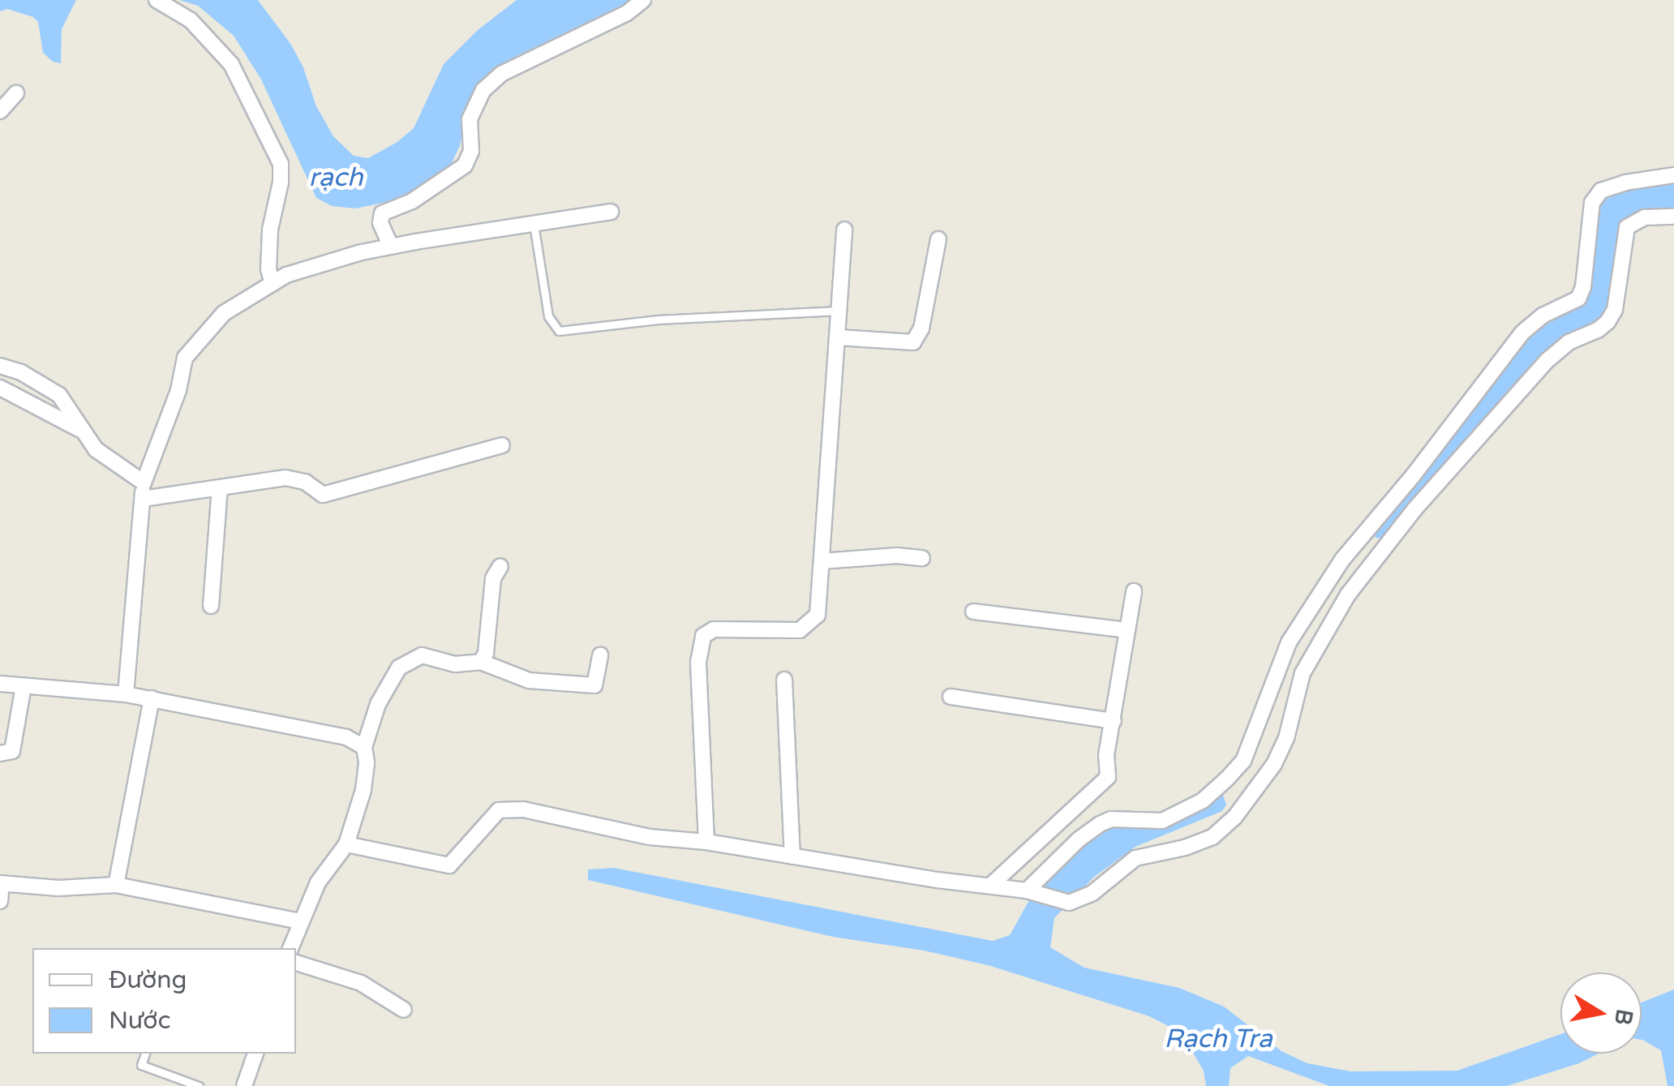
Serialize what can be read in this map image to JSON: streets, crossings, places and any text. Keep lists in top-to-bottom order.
{
  "water": ["rạch", "Rạch Tra"],
  "legend": ["Đường", "Nước"],
  "north": "right"
}
